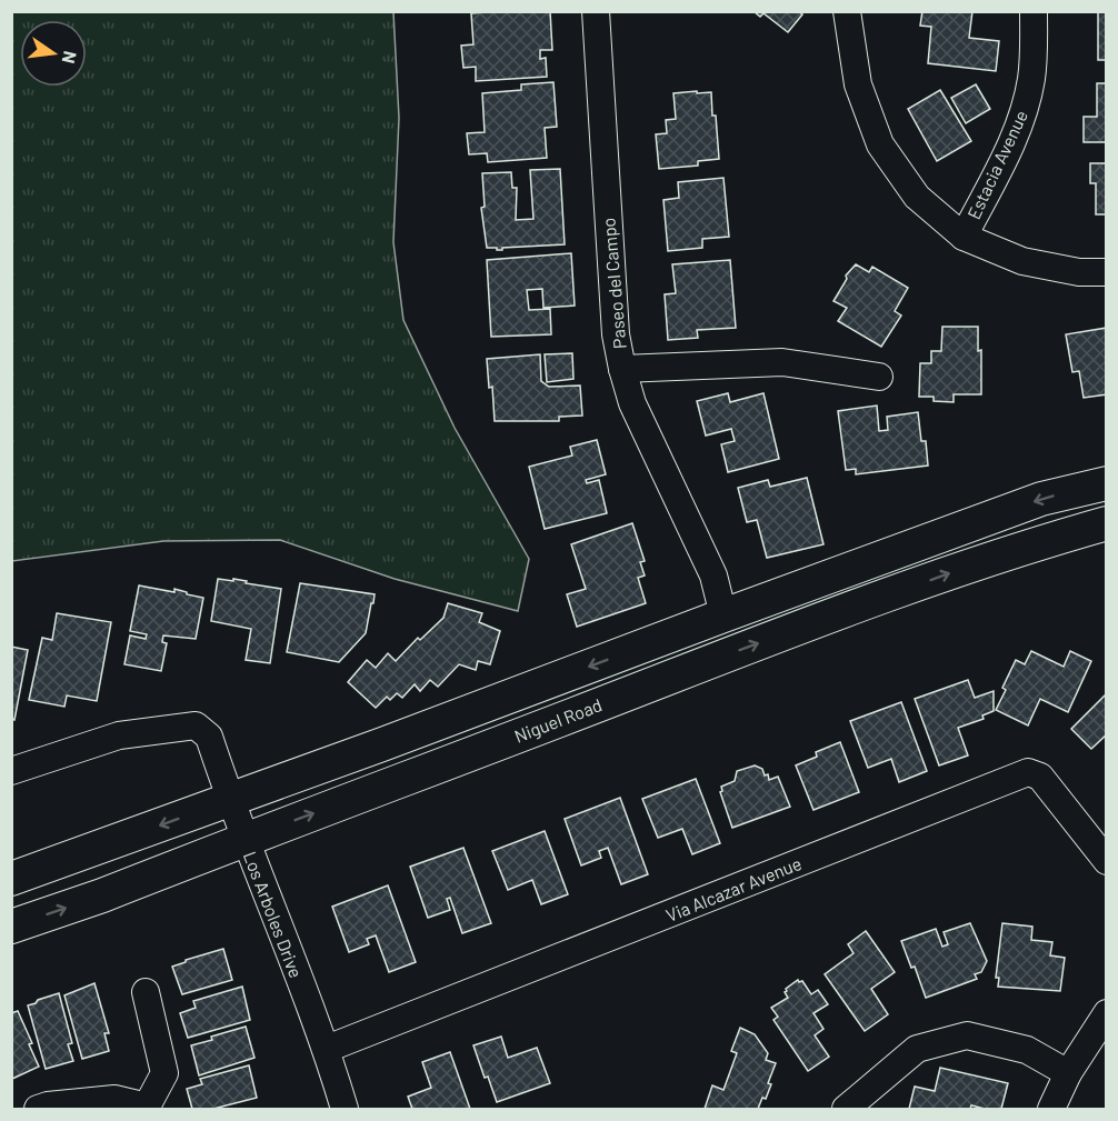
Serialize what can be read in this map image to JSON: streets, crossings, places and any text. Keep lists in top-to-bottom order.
{
  "streets": {
    "main road": ["Niguel Road"],
    "street": [
      "Estacia Avenue",
      "Paseo del Campo",
      "Via Alcazar Avenue",
      "Los Arboles Drive"
    ]
  },
  "crossings": [
    ["Niguel Road", "Los Arboles Drive"],
    ["Via Alcazar Avenue", "Los Arboles Drive"]
  ],
  "north": "right"
}
